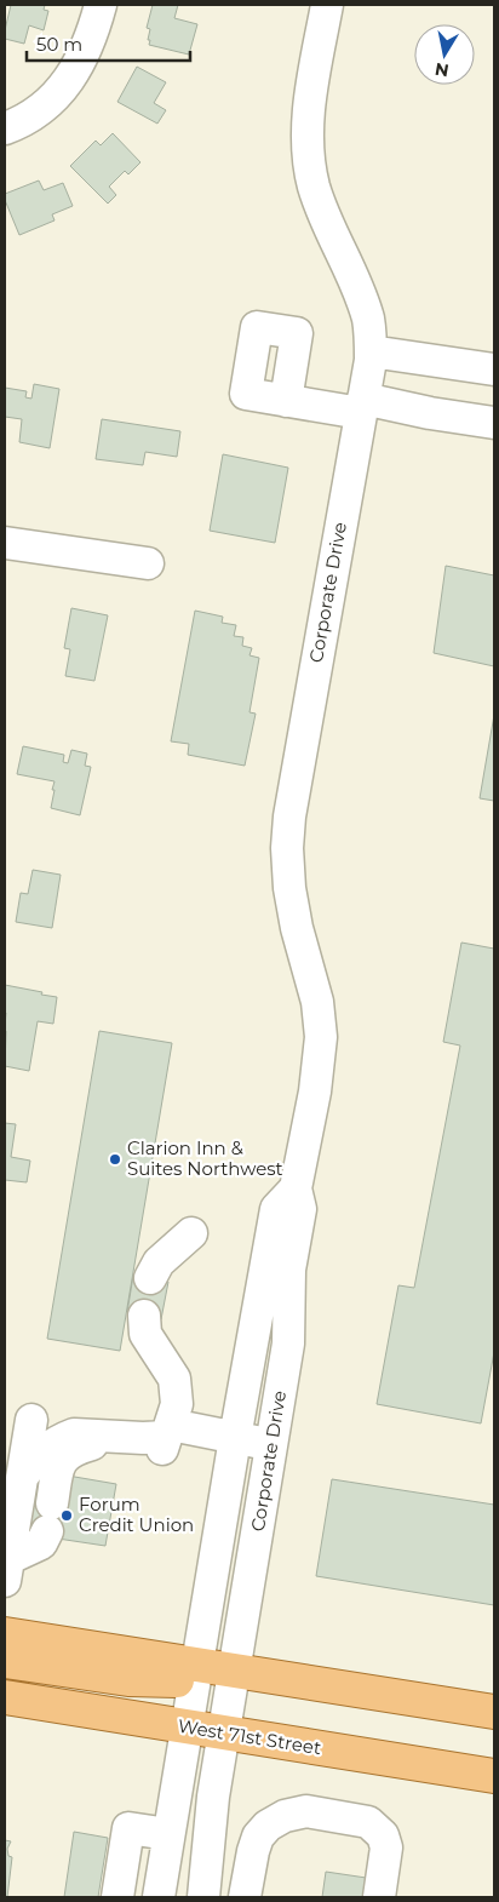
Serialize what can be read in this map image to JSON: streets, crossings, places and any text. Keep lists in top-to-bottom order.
{
  "streets": {
    "main road": ["West 71st Street"],
    "street": ["Corporate Drive"]
  },
  "crossings": [
    ["Corporate Drive", "West 71st Street"]
  ],
  "places": ["Clarion Inn & Suites Northwest", "Forum Credit Union"],
  "scale_bar": "50 m",
  "north": "bottom"
}
